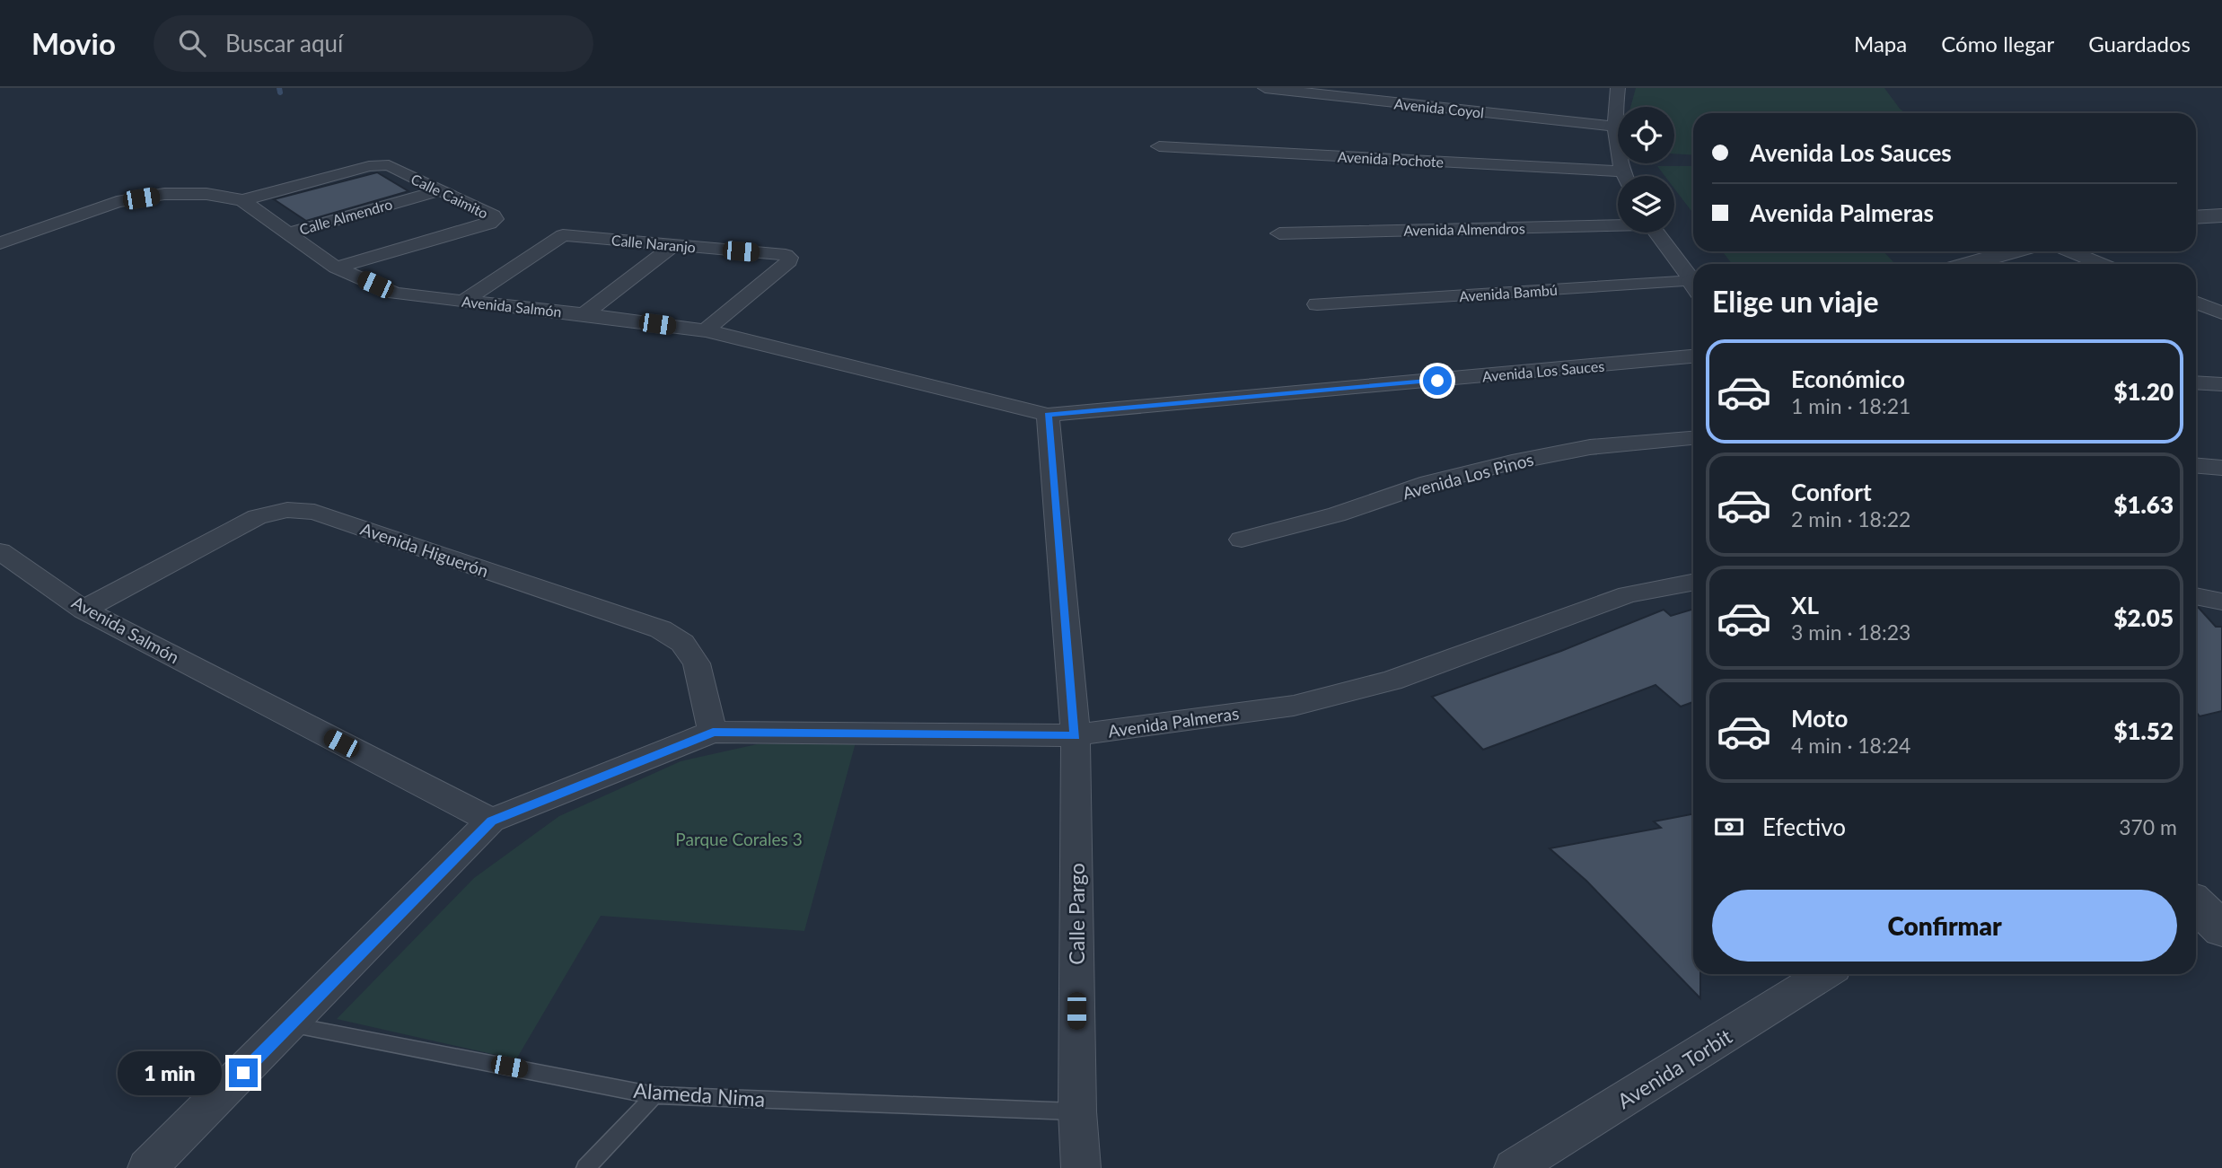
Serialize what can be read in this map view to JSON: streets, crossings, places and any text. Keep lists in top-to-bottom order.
{
  "streets": {
    "street": [
      "Avenida Coyol",
      "Avenida Pochote",
      "Calle Caimito",
      "Calle Almendro",
      "Avenida Almendros",
      "Calle Naranjo",
      "Avenida Bambú",
      "Avenida Salmón",
      "Avenida Los Sauces",
      "Avenida Los Pinos",
      "Avenida Higuerón",
      "Avenida Palmeras",
      "Calle Pargo",
      "Avenida Torbit"
    ],
    "lane": ["Alameda Nima"]
  },
  "crossings": [
    ["Calle Caimito", "Calle Almendro"],
    ["Calle Caimito", "Avenida Salmón"],
    ["Calle Almendro", "Avenida Salmón"],
    ["Calle Naranjo", "Avenida Salmón"],
    ["Avenida Salmón", "Avenida Los Sauces"],
    ["Avenida Salmón", "Avenida Higuerón"],
    ["Avenida Salmón", "Avenida Palmeras"],
    ["Avenida Salmón", "Calle Pargo"],
    ["Avenida Los Sauces", "Calle Pargo"],
    ["Avenida Higuerón", "Avenida Palmeras"],
    ["Avenida Palmeras", "Calle Pargo"],
    ["Avenida Palmeras", "Alameda Nima"],
    ["Calle Pargo", "Alameda Nima"]
  ],
  "parks": ["Parque Corales 3"],
  "page": {
    "header": "Movio",
    "search": "Buscar aquí",
    "nav": ["Mapa", "Cómo llegar", "Guardados"],
    "banner": ["Avenida Los Sauces", "Avenida Palmeras"],
    "heading": "Elige un viaje",
    "list": [
      {
        "name": "Económico",
        "note": "1 min · 18:21",
        "value": "$1.20"
      },
      {
        "name": "Confort",
        "note": "2 min · 18:22",
        "value": "$1.63"
      },
      {
        "name": "XL",
        "note": "3 min · 18:23",
        "value": "$2.05"
      },
      {
        "name": "Moto",
        "note": "4 min · 18:24",
        "value": "$1.52"
      }
    ],
    "pay": ["Efectivo", "370 m"],
    "buttons": "Confirmar",
    "bubble": "1 min"
  }
}
